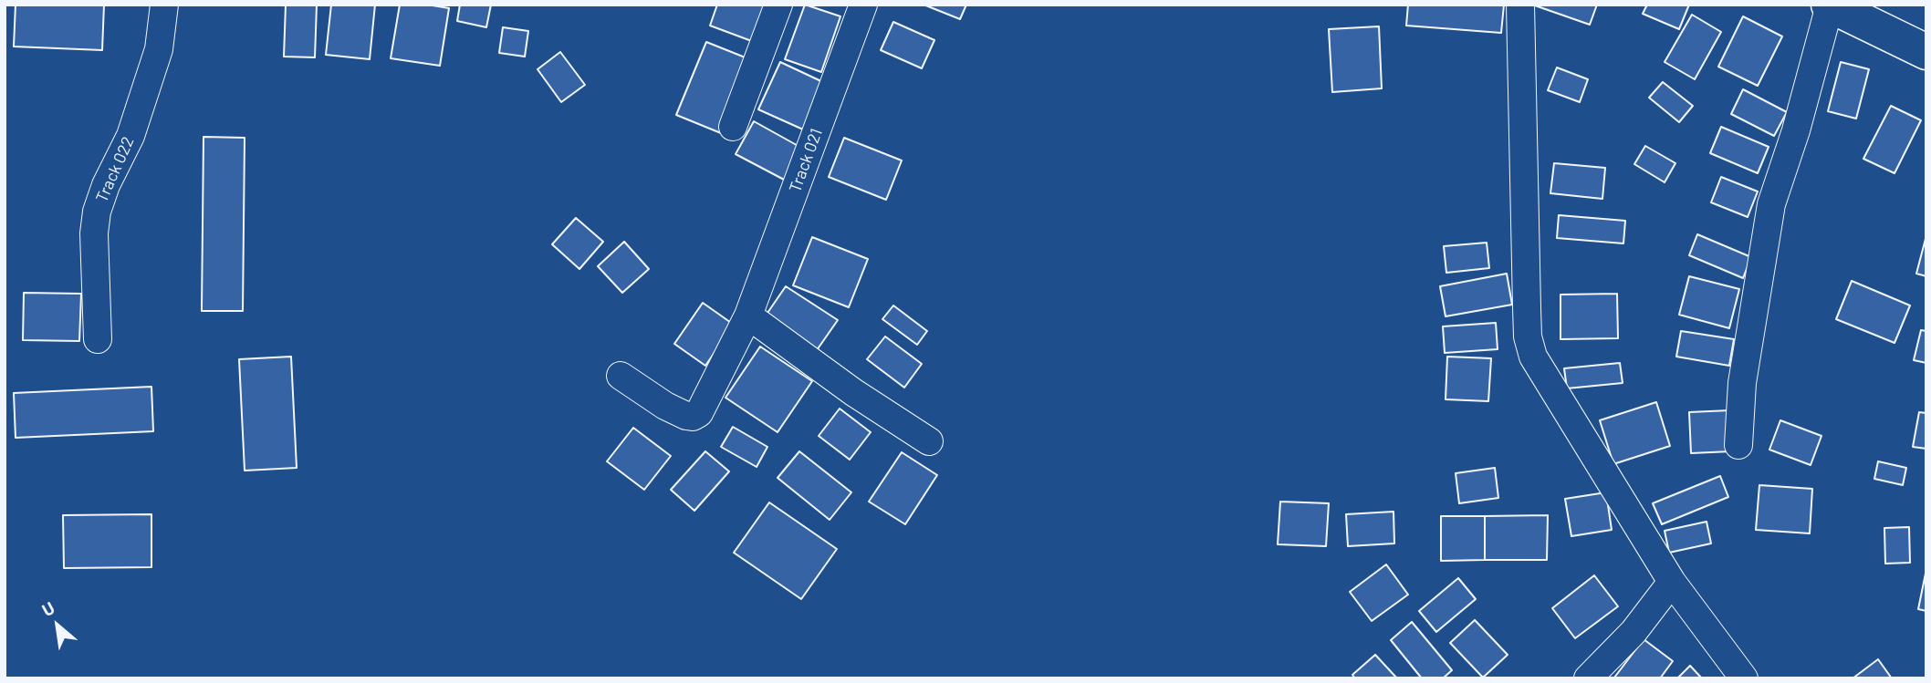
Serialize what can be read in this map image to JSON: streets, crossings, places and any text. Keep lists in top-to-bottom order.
{
  "streets": {
    "street": ["Track 021", "Track 022"]
  },
  "north": "top left"
}
